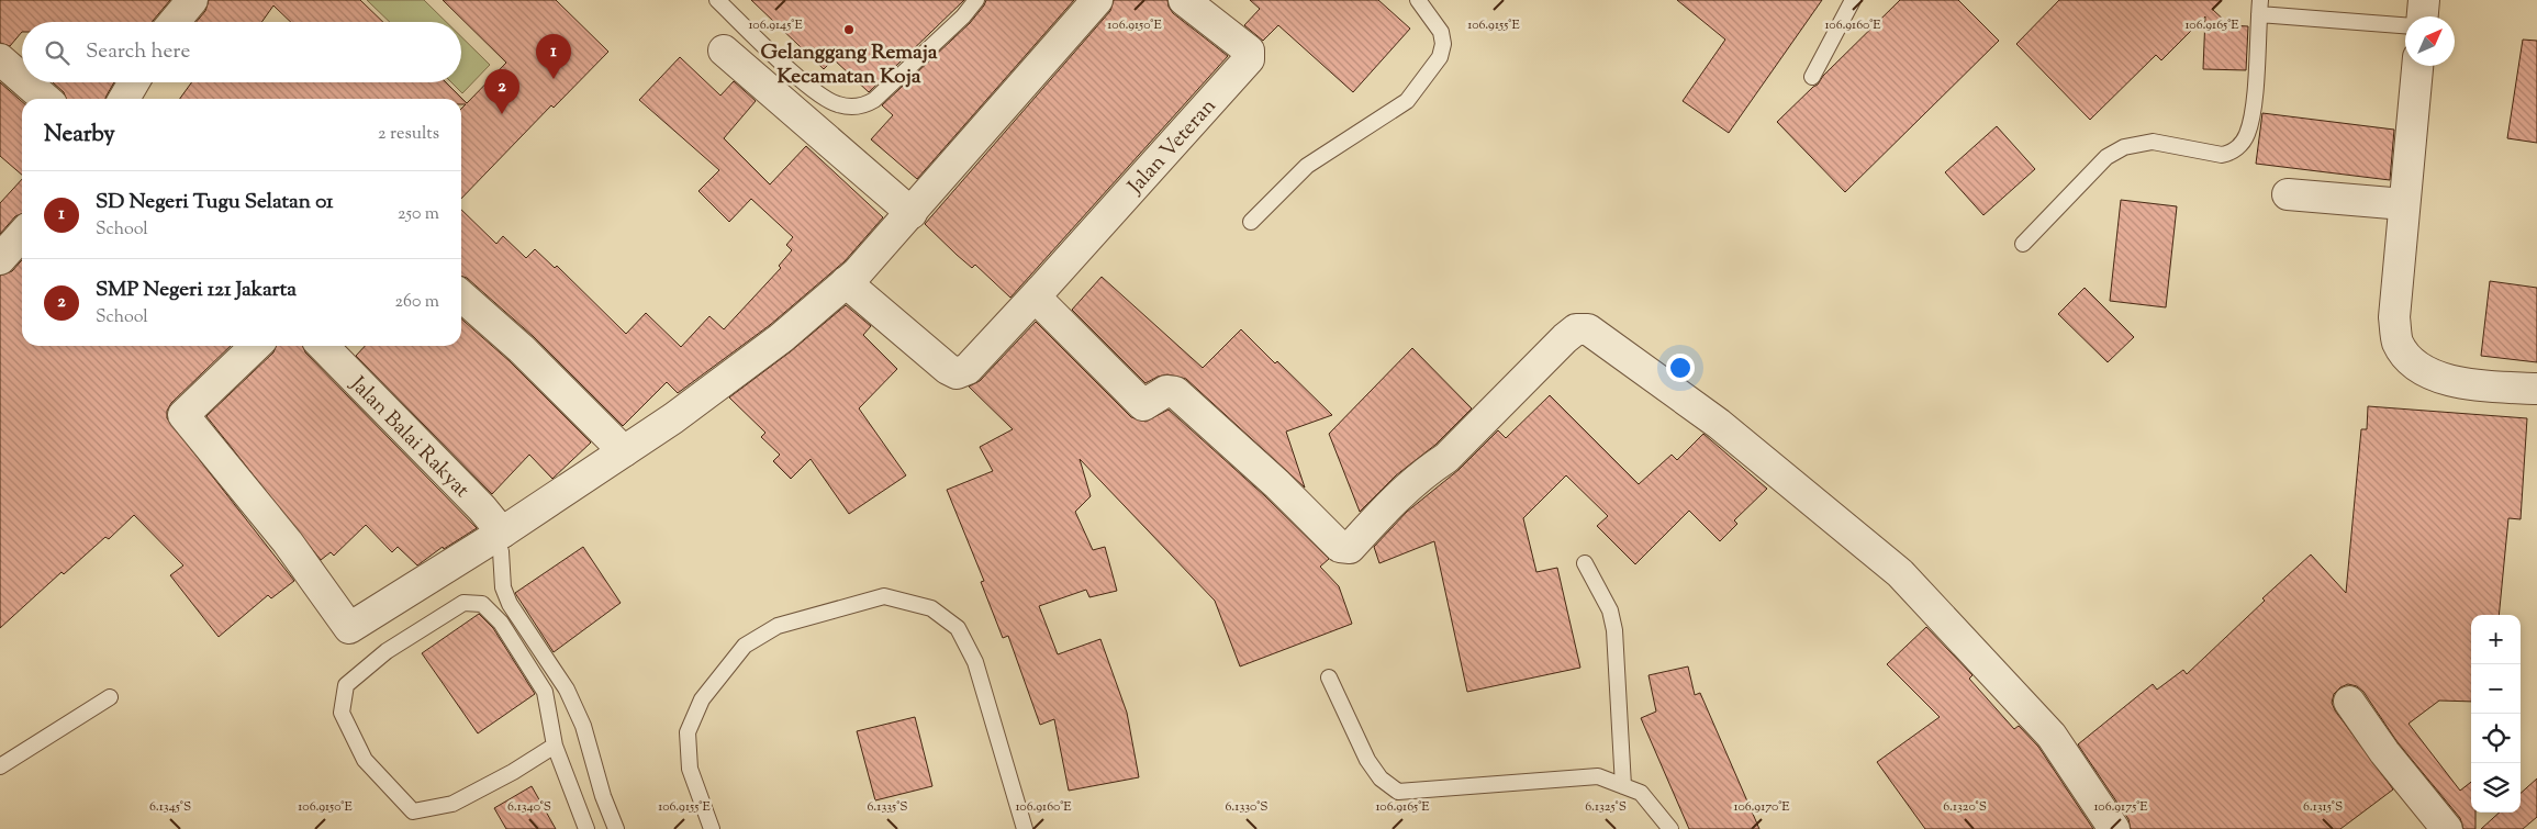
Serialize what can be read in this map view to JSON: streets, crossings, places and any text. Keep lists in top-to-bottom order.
{
  "streets": {
    "street": ["Jalan Veteran", "Jalan Balai Rakyat"]
  },
  "places": ["Gelanggang Remaja Kecamatan Koja"],
  "north": "top right",
  "page": {
    "search": "Search here",
    "pins": ["1", "2"],
    "heading": ["Nearby", "2 results"],
    "list": [
      {
        "mark": "1",
        "name": "SD Negeri Tugu Selatan 01",
        "note": "School",
        "value": "250 m"
      },
      {
        "mark": "2",
        "name": "SMP Negeri 121 Jakarta",
        "note": "School",
        "value": "260 m"
      }
    ],
    "map_buttons": ["+", "−"]
  },
  "coordinates": [
    "106.9145°E",
    "106.9150°E",
    "106.9155°E",
    "106.9160°E",
    "106.9165°E",
    "6.1345°S",
    "6.1340°S",
    "6.1335°S",
    "6.1330°S",
    "6.1325°S",
    "106.9170°E",
    "6.1320°S",
    "106.9175°E",
    "6.1315°S"
  ]
}
